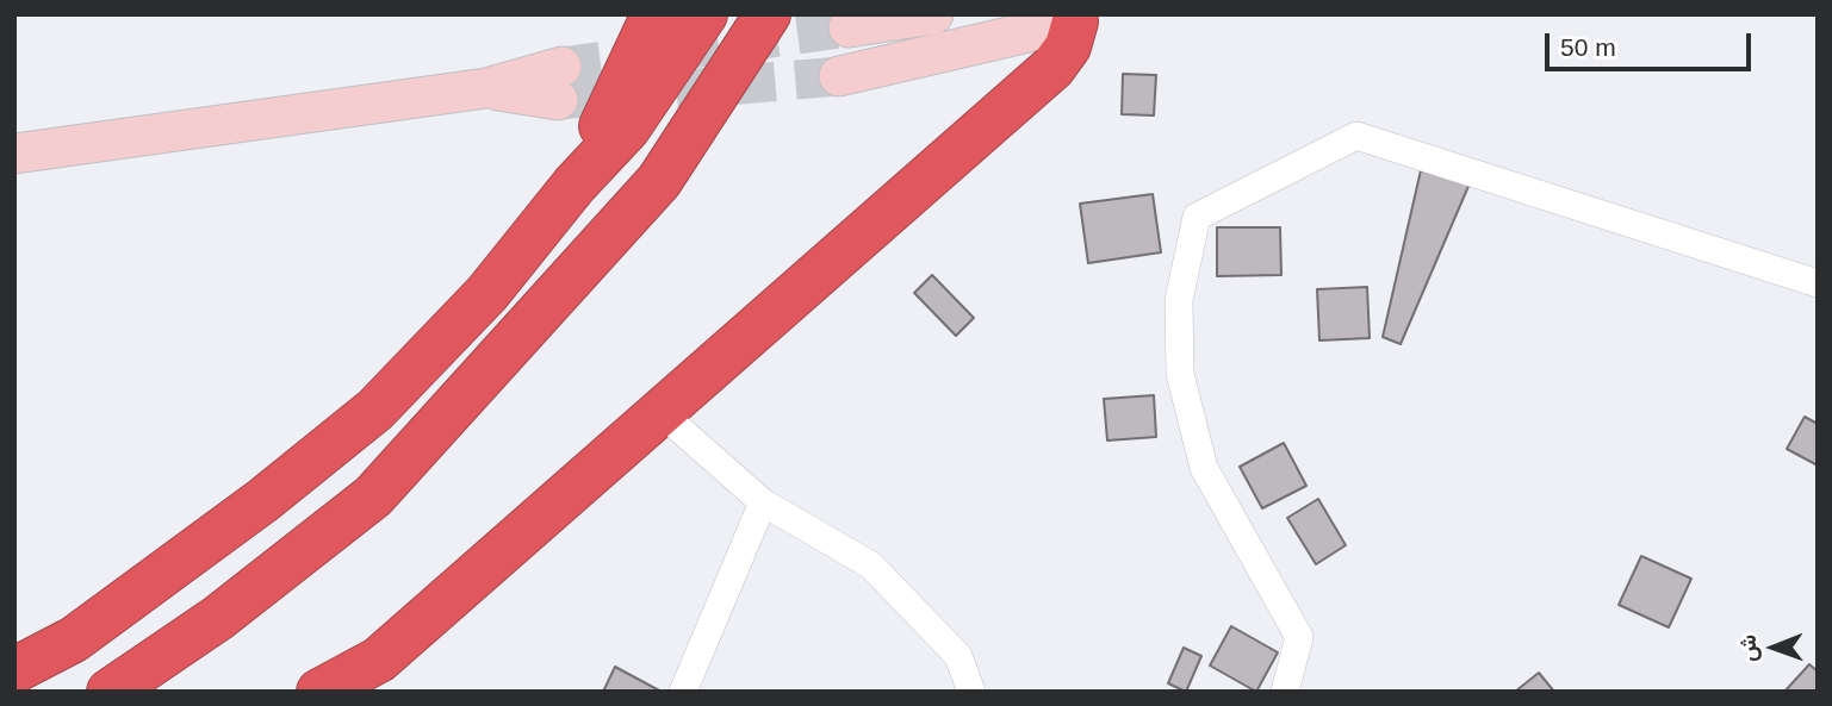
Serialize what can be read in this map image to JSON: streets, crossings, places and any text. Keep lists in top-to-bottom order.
{
  "scale_bar": "50 m",
  "north": "left"
}
